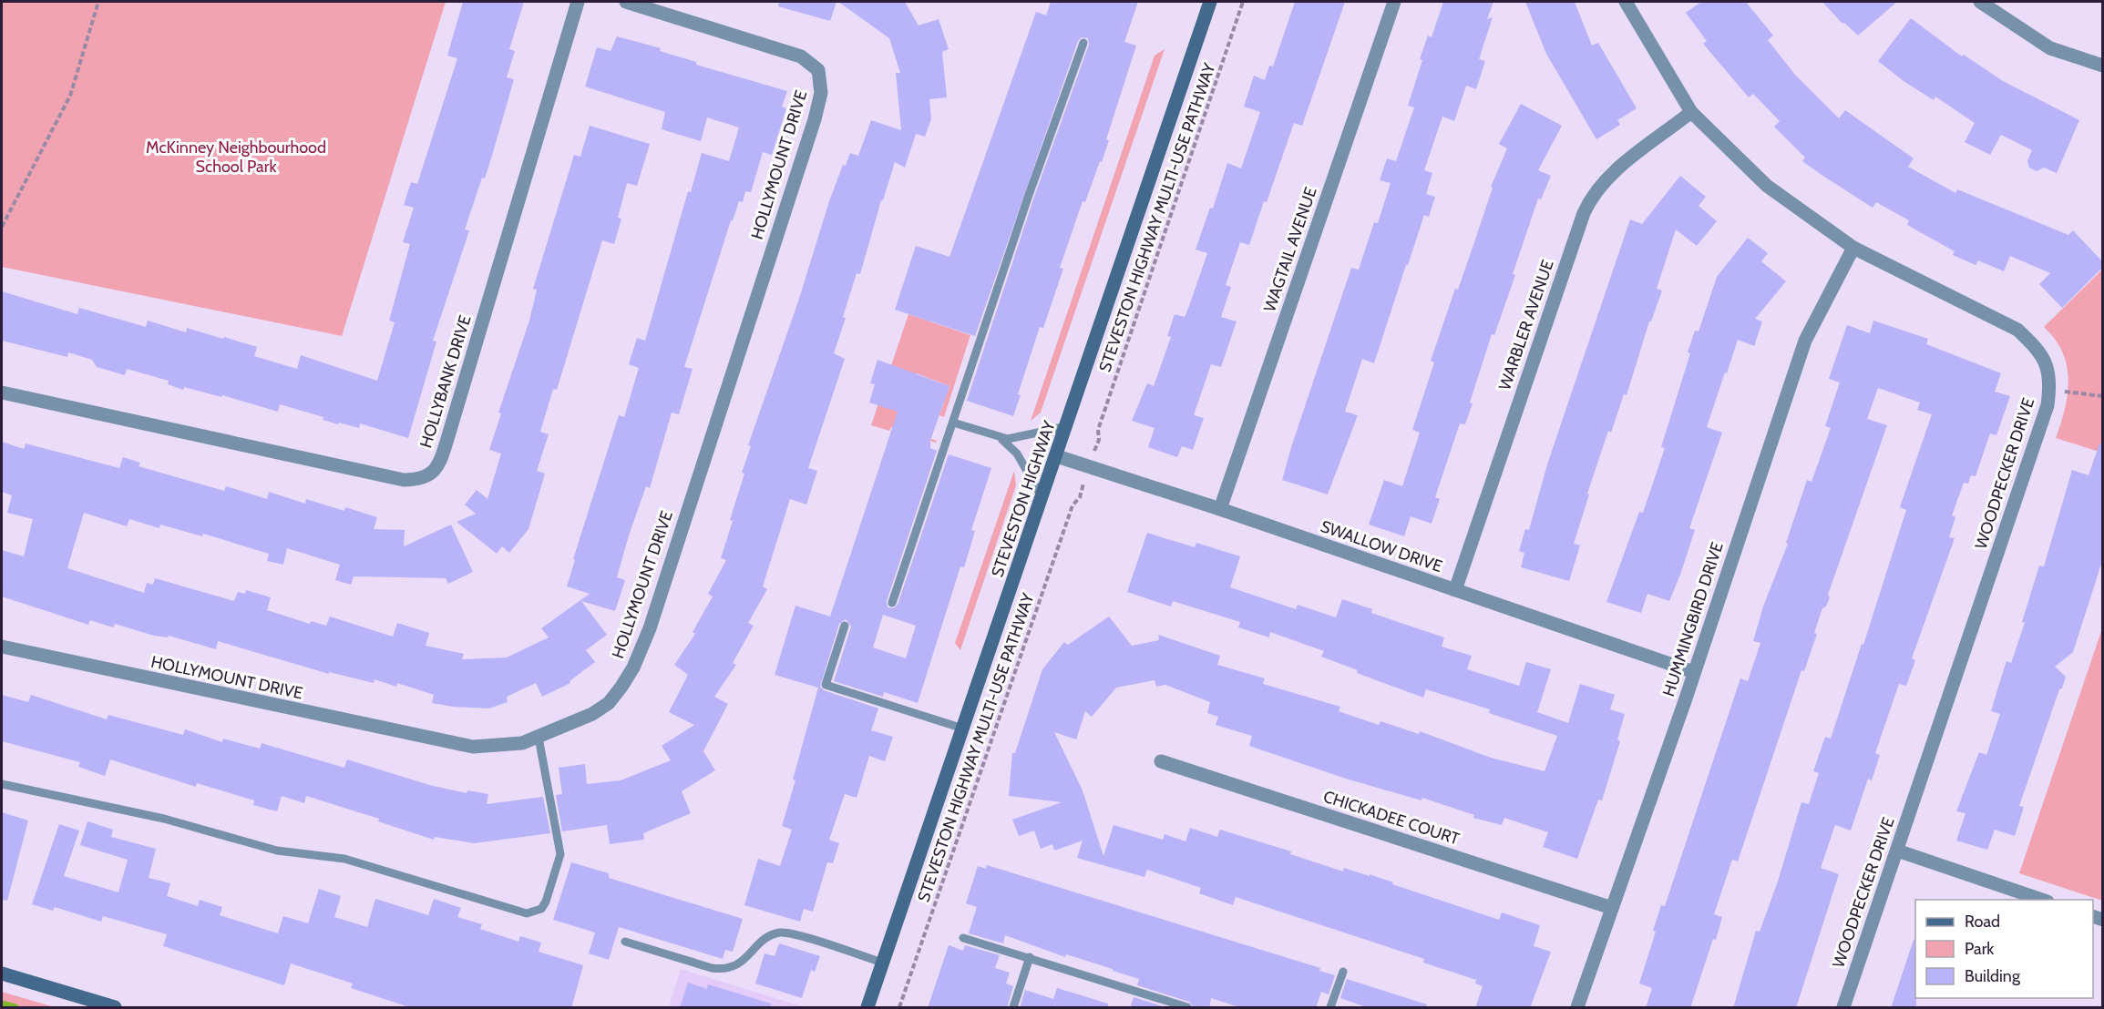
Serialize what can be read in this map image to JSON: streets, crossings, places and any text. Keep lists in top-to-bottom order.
{
  "streets": {
    "main road": ["STEVESTON HIGHWAY"],
    "street": [
      "HOLLYMOUNT DRIVE",
      "WAGTAIL AVENUE",
      "WARBLER AVENUE",
      "HOLLYBANK DRIVE",
      "WOODPECKER DRIVE",
      "SWALLOW DRIVE",
      "HUMMINGBIRD DRIVE",
      "CHICKADEE COURT"
    ],
    "path": ["STEVESTON HIGHWAY MULTI-USE PATHWAY"]
  },
  "crossings": [
    ["WAGTAIL AVENUE", "SWALLOW DRIVE"],
    ["WARBLER AVENUE", "WOODPECKER DRIVE"],
    ["WARBLER AVENUE", "SWALLOW DRIVE"],
    ["WOODPECKER DRIVE", "HUMMINGBIRD DRIVE"],
    ["STEVESTON HIGHWAY", "SWALLOW DRIVE"],
    ["SWALLOW DRIVE", "HUMMINGBIRD DRIVE"],
    ["HUMMINGBIRD DRIVE", "CHICKADEE COURT"]
  ],
  "parks": ["McKinney Neighbourhood School Park"],
  "legend": ["Road", "Park", "Building"]
}
